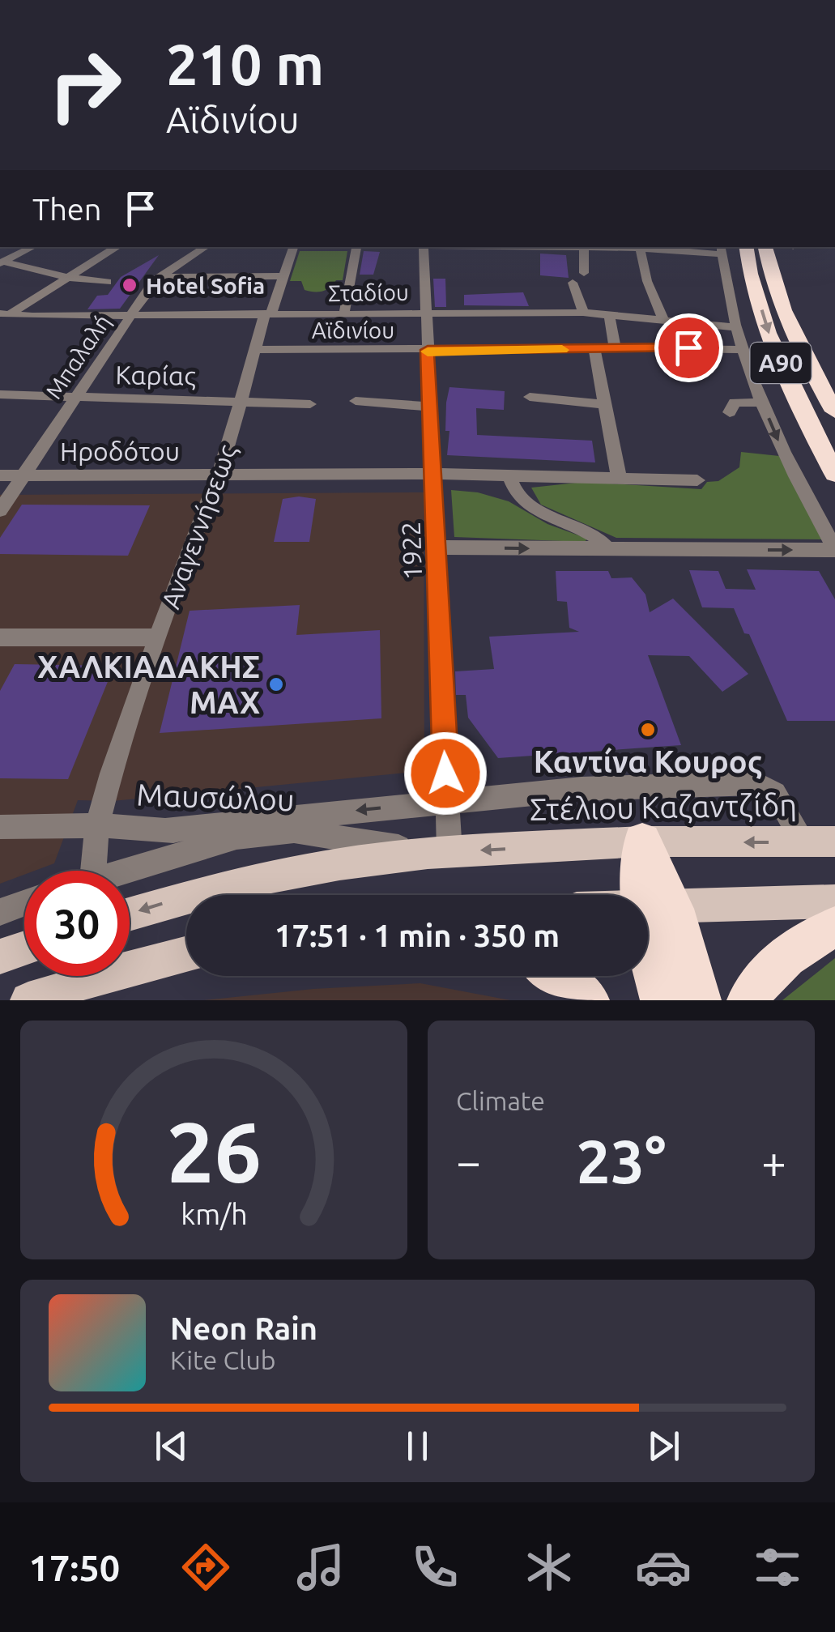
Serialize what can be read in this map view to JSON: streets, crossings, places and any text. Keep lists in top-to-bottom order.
{
  "streets": {
    "highway": ["Α90"],
    "main road": ["Στέλιου Καζαντζίδη"],
    "street": [
      "Σταδίου",
      "Αϊδινίου",
      "Μπαλαλή",
      "Καρίας",
      "Ηροδότου",
      "Αναγεννήσεως",
      "1922",
      "Μαυσώλου"
    ]
  },
  "crossings": [
    ["Σταδίου", "Μπαλαλή"],
    ["Σταδίου", "Αναγεννήσεως"],
    ["Σταδίου", "1922"],
    ["Αϊδινίου", "Αναγεννήσεως"],
    ["Αϊδινίου", "1922"],
    ["Μπαλαλή", "Καρίας"],
    ["Μπαλαλή", "Ηροδότου"],
    ["Καρίας", "Αναγεννήσεως"],
    ["Ηροδότου", "Αναγεννήσεως"],
    ["Ηροδότου", "1922"],
    ["Αναγεννήσεως", "Μαυσώλου"],
    ["1922", "Μαυσώλου"],
    ["1922", "Στέλιου Καζαντζίδη"],
    ["Μαυσώλου", "Στέλιου Καζαντζίδη"]
  ],
  "places": ["Hotel Sofia", "ΧΑΛΚΙΑΔΑΚΗΣ MAX", "Καντίνα Κουρος"],
  "page": {
    "turn": ["210 m", "Αϊδινίου"],
    "then": "Then",
    "limit": "30",
    "trip": "17:51 · 1 min · 350 m",
    "tile": "Climate",
    "heat": ["−", "23°", "+"],
    "song": ["Neon Rain", "Kite Club"],
    "tabs": "17:50",
    "gauge": ["26", "km/h"]
  }
}
